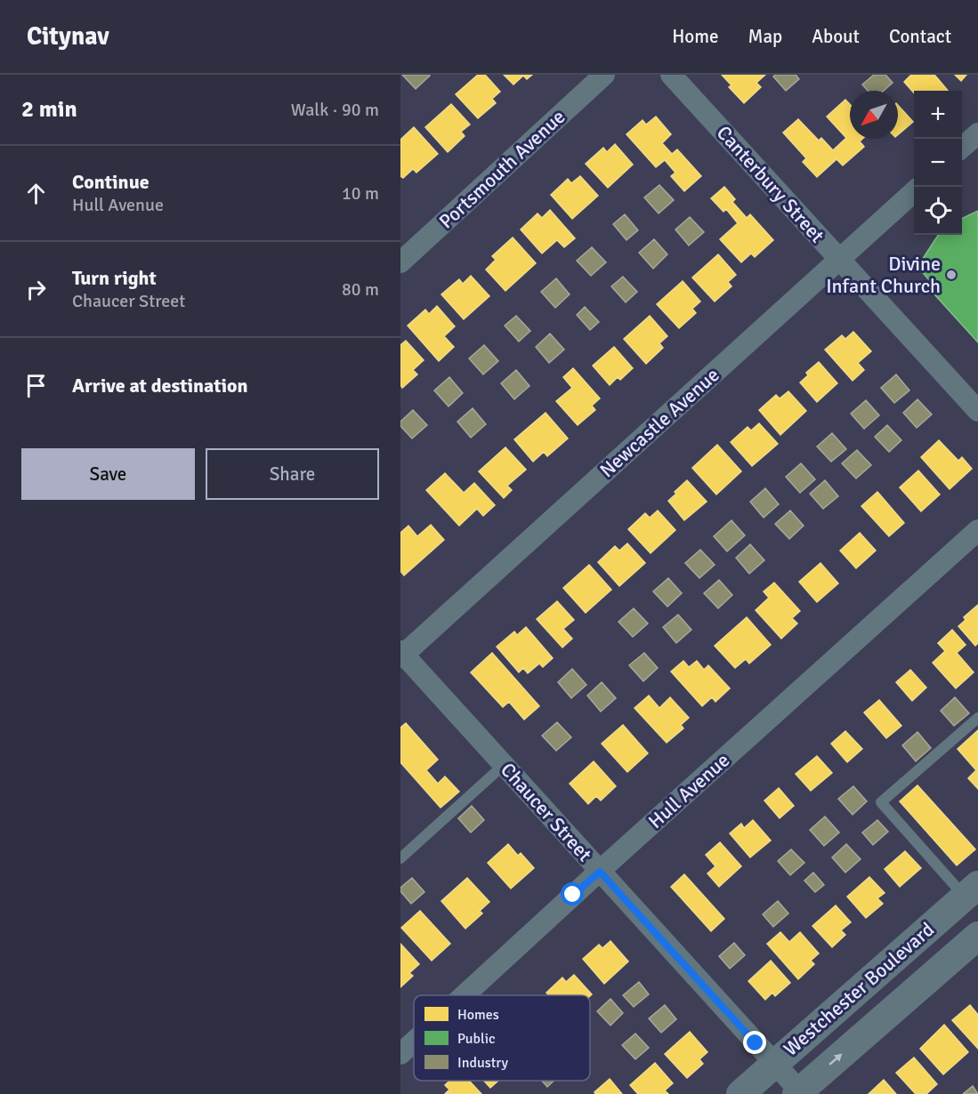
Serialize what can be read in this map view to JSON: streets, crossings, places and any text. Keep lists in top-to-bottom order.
{
  "streets": {
    "street": [
      "Portsmouth Avenue",
      "Canterbury Street",
      "Newcastle Avenue",
      "Hull Avenue",
      "Chaucer Street",
      "Westchester Boulevard"
    ]
  },
  "crossings": [
    ["Canterbury Street", "Newcastle Avenue"],
    ["Newcastle Avenue", "Chaucer Street"],
    ["Hull Avenue", "Chaucer Street"],
    ["Chaucer Street", "Westchester Boulevard"]
  ],
  "places": ["Divine Infant Church"],
  "legend": ["Homes", "Public", "Industry"],
  "north": "bottom left",
  "page": {
    "header": "Citynav",
    "nav": [
      "Home",
      "Map",
      "About",
      "Contact"
    ],
    "heading": ["2 min", "Walk · 90 m"],
    "map_buttons": ["+", "−"],
    "list": [
      ["Continue", "Hull Avenue", "10 m"],
      ["Turn right", "Chaucer Street", "80 m"],
      "Arrive at destination"
    ],
    "buttons": ["Save", "Share"]
  }
}
